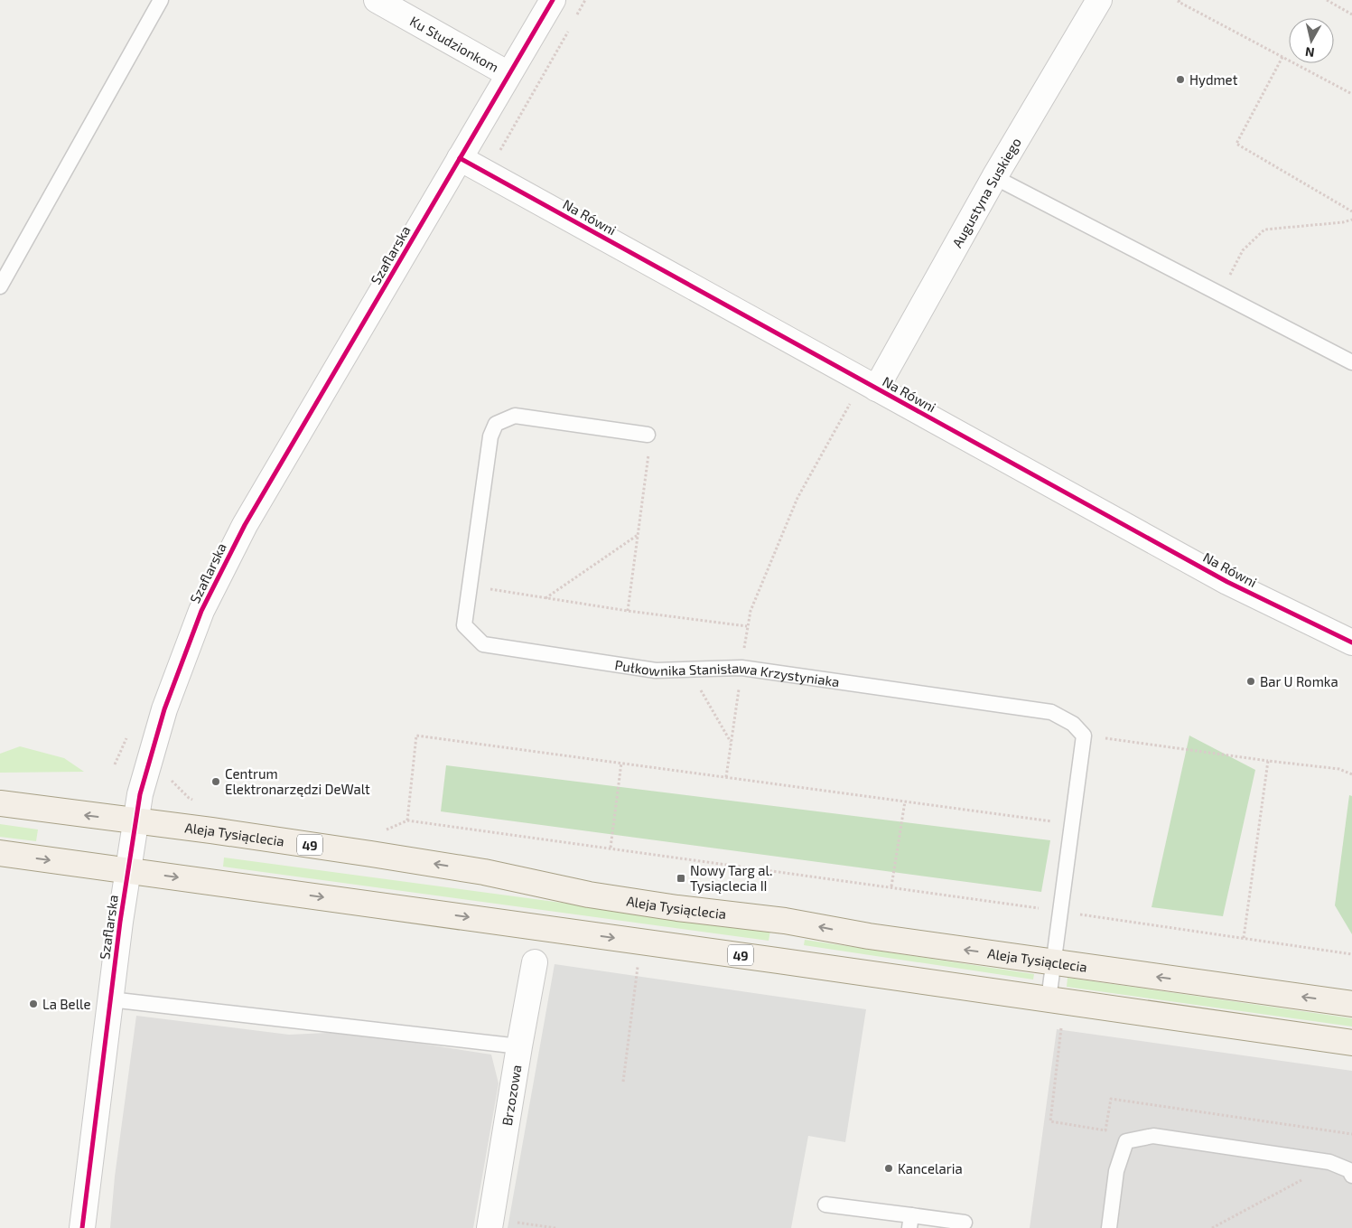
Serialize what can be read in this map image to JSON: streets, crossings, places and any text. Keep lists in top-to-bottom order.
{
  "streets": {
    "main road": ["Aleja Tysiąclecia", "49"],
    "street": [
      "Ku Studzionkom",
      "Augustyna Suskiego",
      "Na Równi",
      "Szaflarska",
      "Brzozowa"
    ],
    "lane": ["Pułkownika Stanisława Krzystyniaka"]
  },
  "crossings": [
    ["Ku Studzionkom", "Szaflarska"],
    ["Augustyna Suskiego", "Na Równi"],
    ["Na Równi", "Szaflarska"],
    ["Szaflarska", "Aleja Tysiąclecia"],
    ["Szaflarska", "49"]
  ],
  "places": {
    "other": [
      "Hydmet",
      "Bar U Romka",
      "Centrum Elektronarzędzi DeWalt",
      "La Belle",
      "Kancelaria"
    ],
    "transit": ["Nowy Targ al. Tysiąclecia II"]
  },
  "north": "bottom"
}
